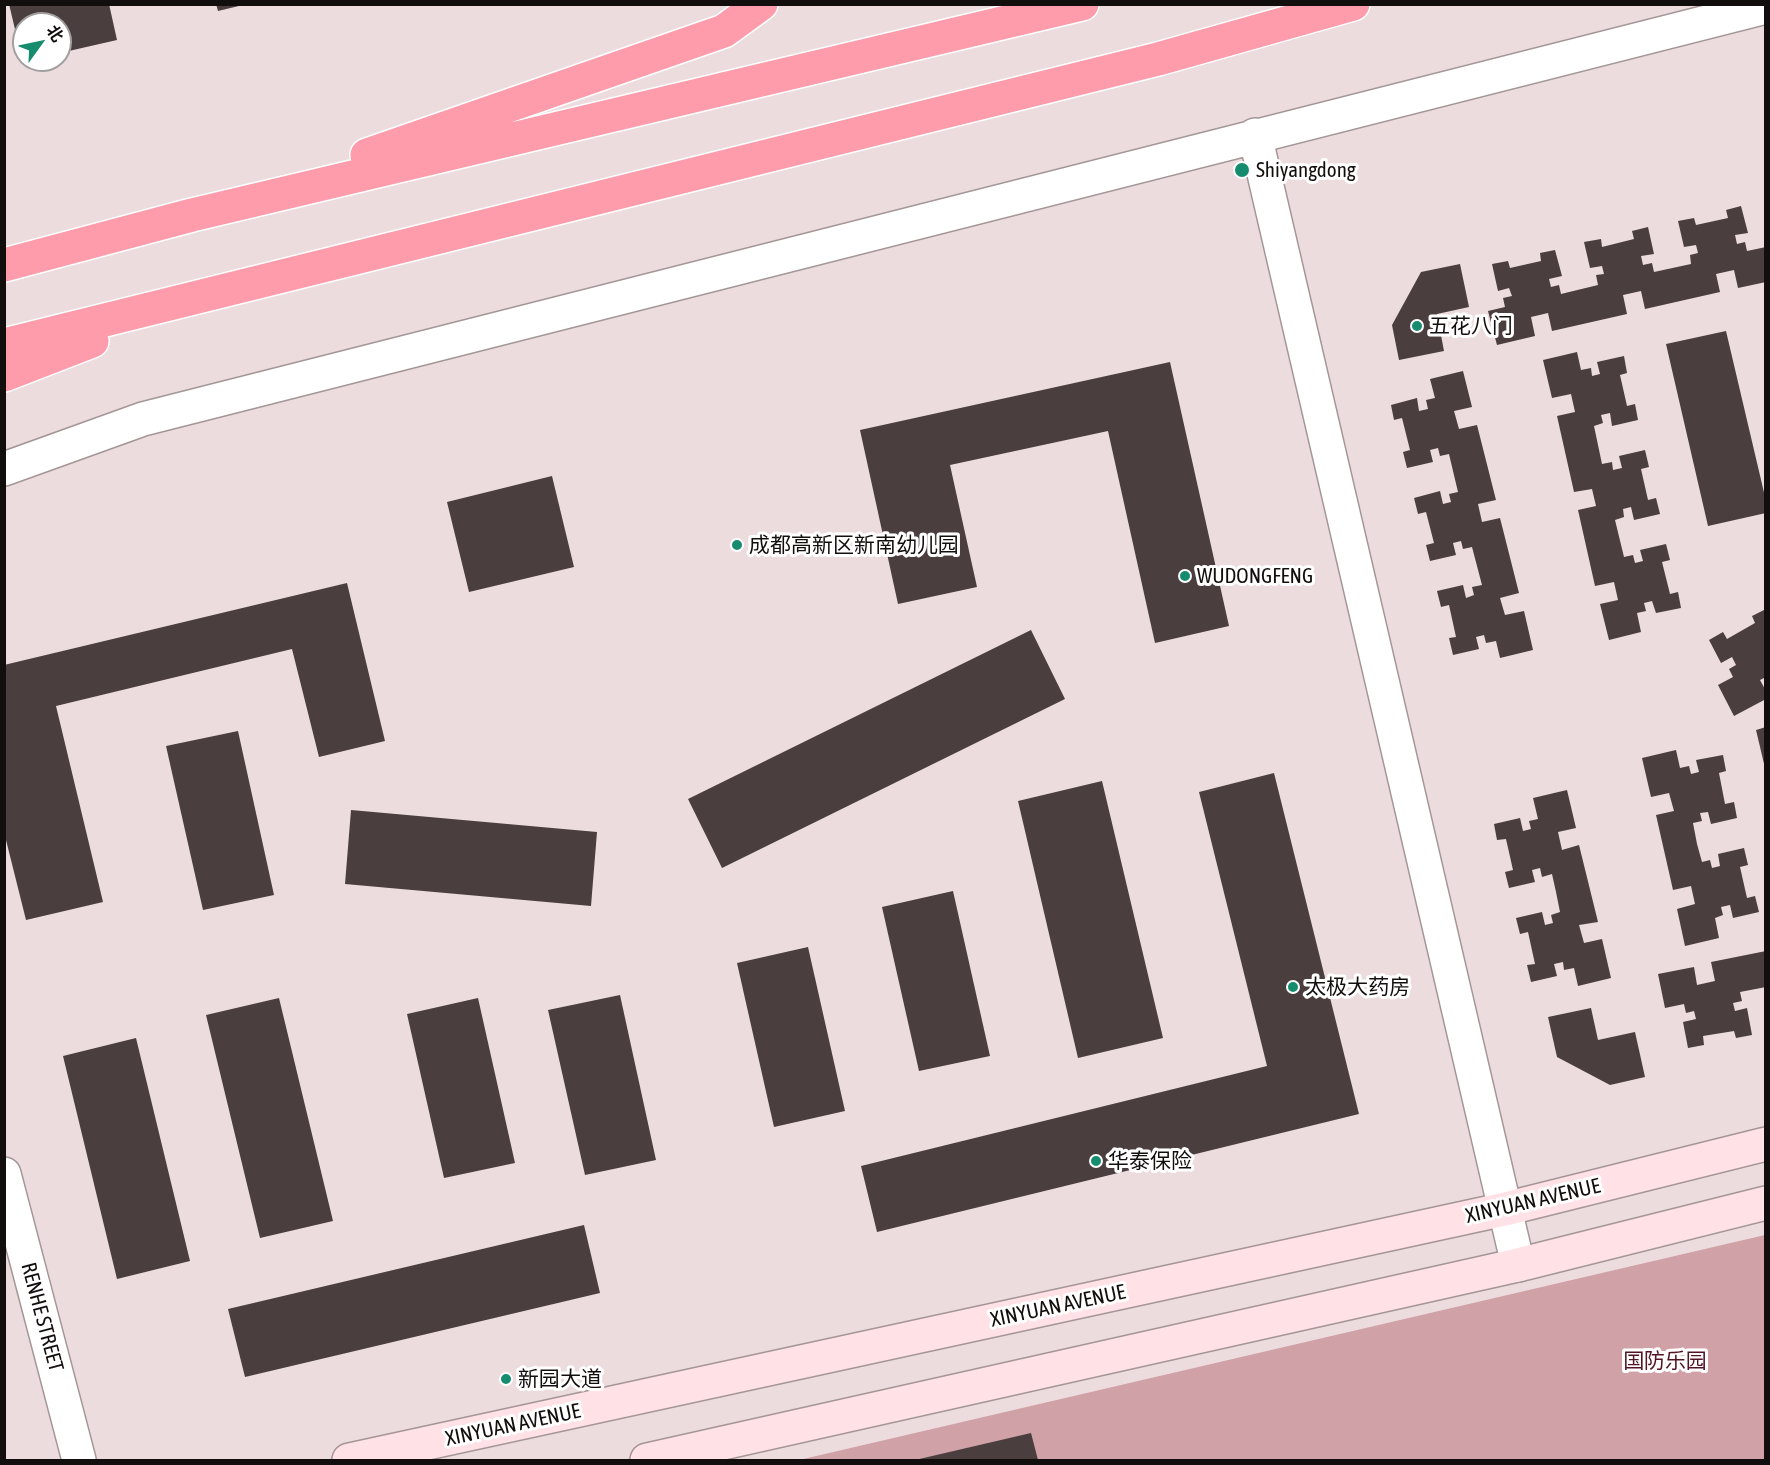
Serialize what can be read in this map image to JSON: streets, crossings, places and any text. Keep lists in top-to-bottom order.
{
  "streets": {
    "street": ["XINYUAN AVENUE", "RENHE STREET"]
  },
  "parks": ["国防乐园"],
  "places": [
    "Shiyangdong",
    "五花八门",
    "成都高新区新南幼儿园",
    "WUDONGFENG",
    "太极大药房",
    "华泰保险",
    "新园大道"
  ],
  "north": "top right"
}
